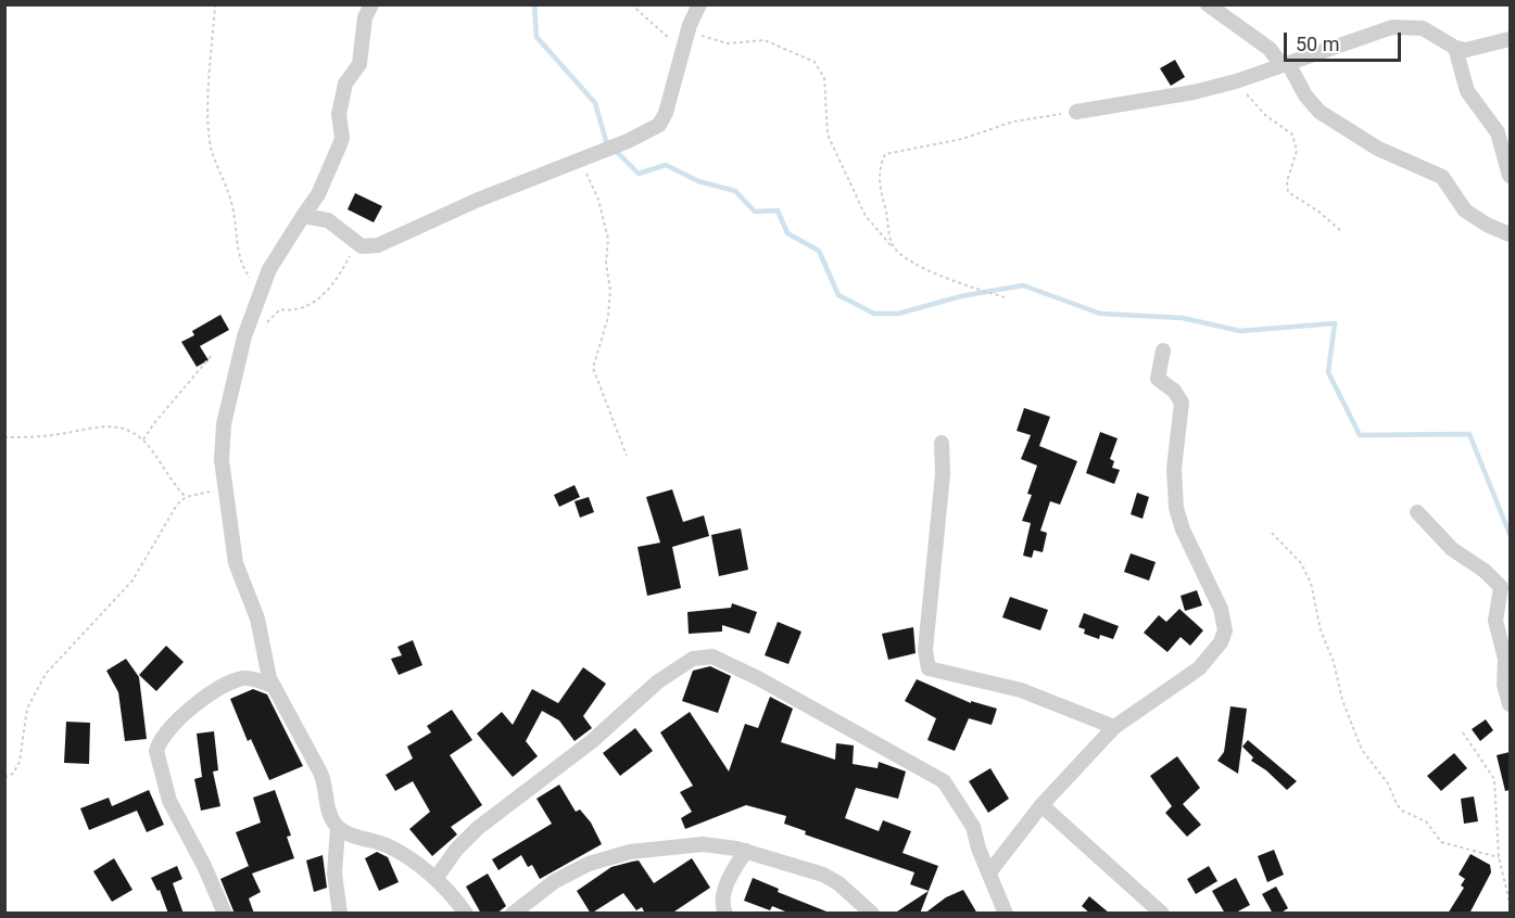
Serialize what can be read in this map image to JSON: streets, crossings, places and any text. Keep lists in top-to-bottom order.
{
  "scale_bar": "50 m"
}
